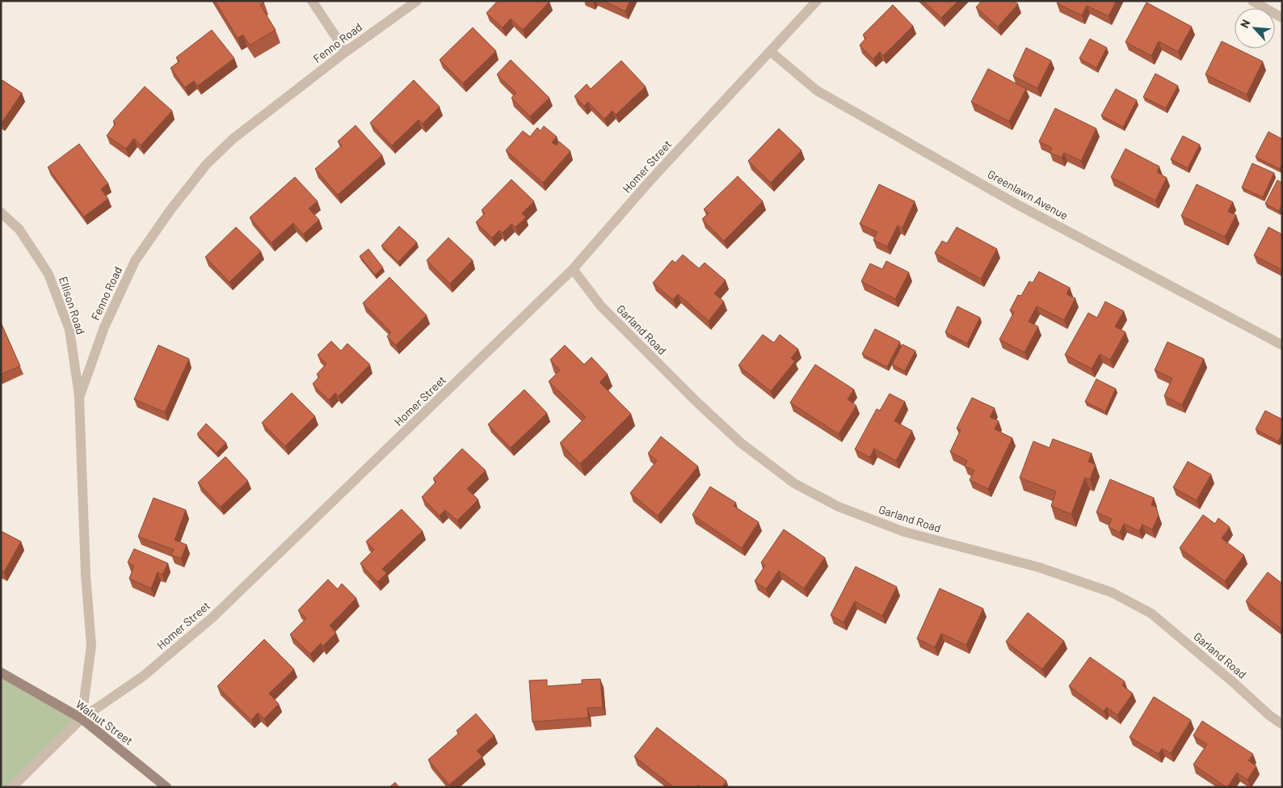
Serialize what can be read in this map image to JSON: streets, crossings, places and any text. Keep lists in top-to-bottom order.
{
  "streets": {
    "main road": ["Walnut Street"],
    "street": [
      "Fenno Road",
      "Homer Street",
      "Greenlawn Avenue",
      "Ellison Road",
      "Garland Road"
    ]
  },
  "crossings": [
    ["Fenno Road", "Homer Street"],
    ["Fenno Road", "Ellison Road"],
    ["Fenno Road", "Walnut Street"],
    ["Homer Street", "Greenlawn Avenue"],
    ["Homer Street", "Garland Road"],
    ["Homer Street", "Walnut Street"]
  ],
  "north": "top left"
}
